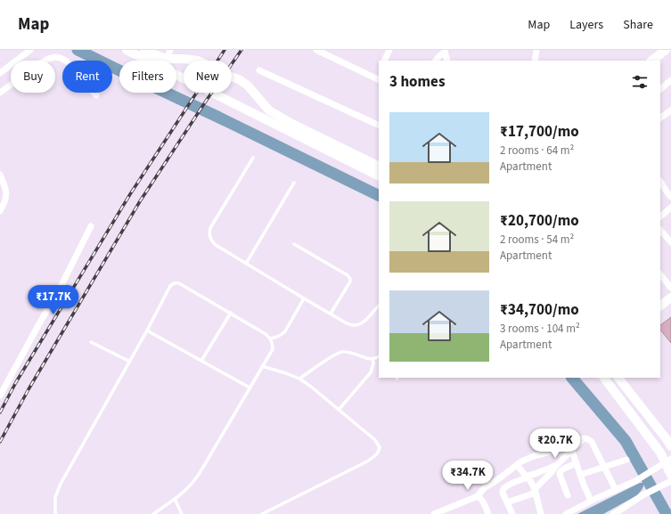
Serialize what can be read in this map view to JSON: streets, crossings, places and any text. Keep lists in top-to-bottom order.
{
  "page": {
    "header": "Map",
    "nav": ["Map", "Layers", "Share"],
    "chip": [
      "Buy",
      "Rent",
      "Filters",
      "New"
    ],
    "heading": "3 homes",
    "list": [
      {
        "name": "₹17,700/mo",
        "note": "2 rooms · 64 m² · Apartment"
      },
      {
        "name": "₹20,700/mo",
        "note": "2 rooms · 54 m² · Apartment"
      },
      {
        "name": "₹34,700/mo",
        "note": "3 rooms · 104 m² · Apartment"
      }
    ],
    "price": ["₹17.7K", "₹20.7K", "₹34.7K"]
  }
}
